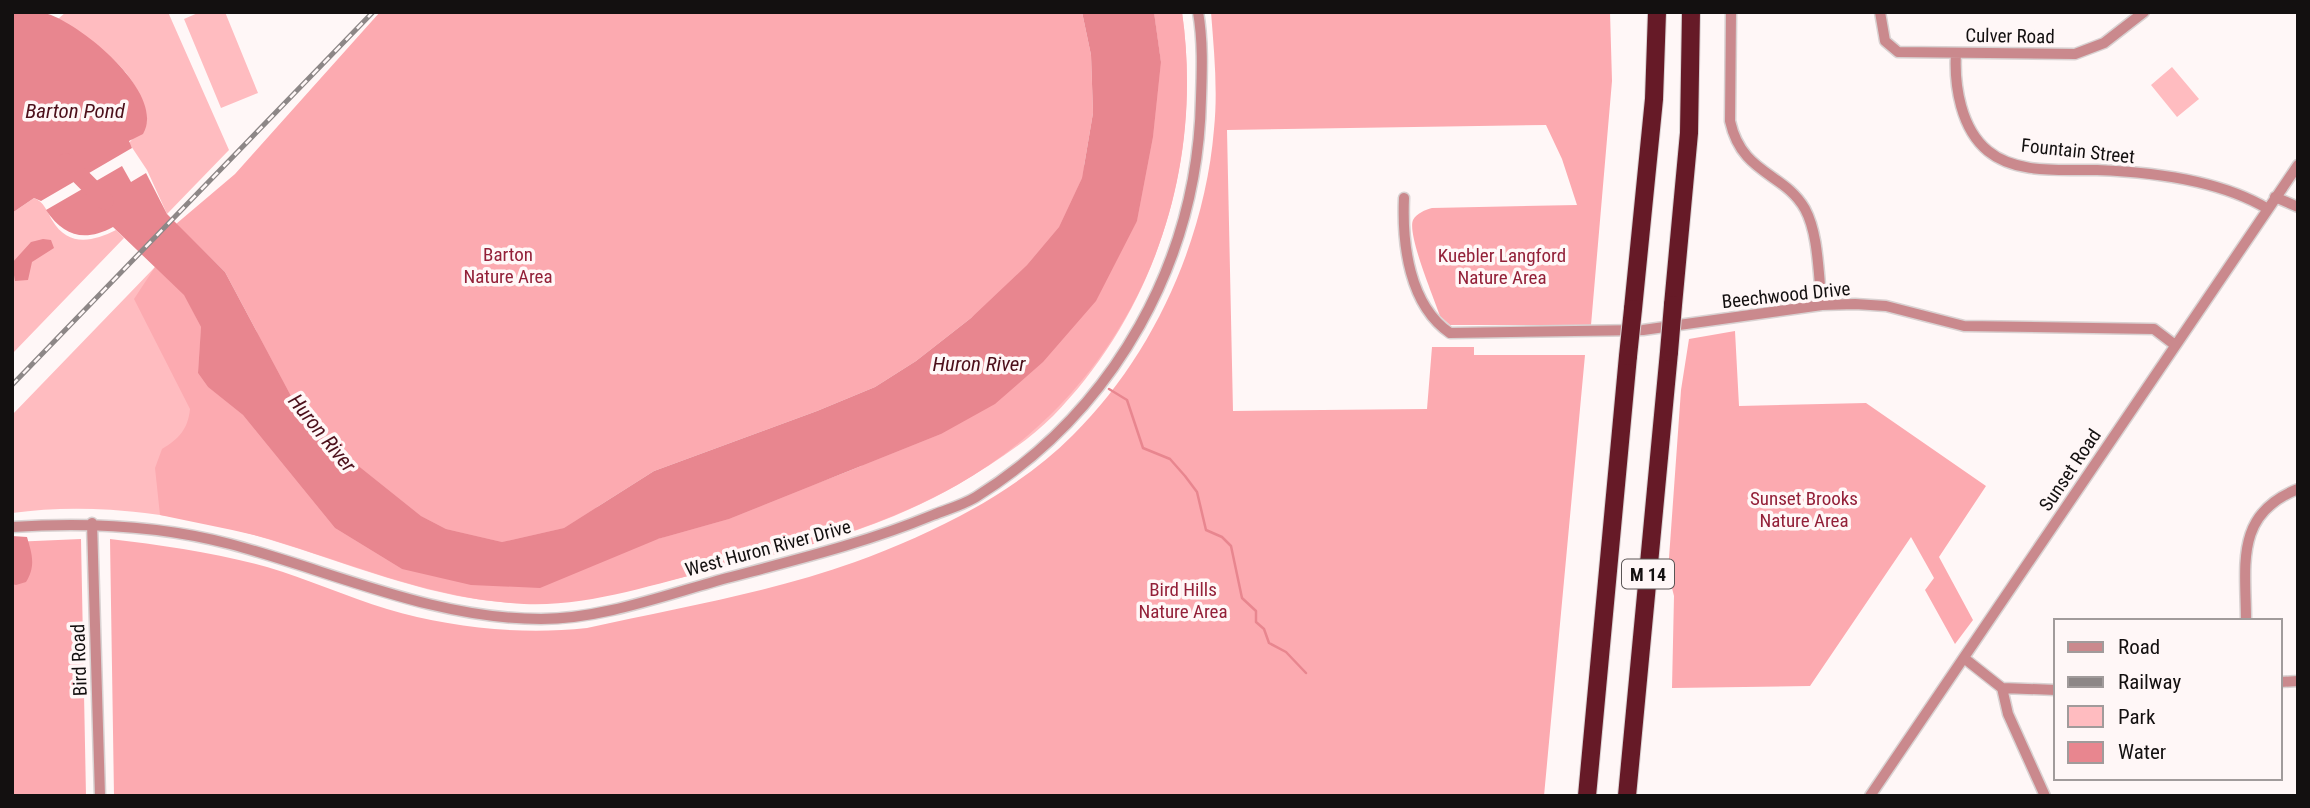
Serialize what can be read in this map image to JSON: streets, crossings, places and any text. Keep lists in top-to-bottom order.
{
  "streets": {
    "highway": ["M 14"],
    "street": [
      "Culver Road",
      "Fountain Street",
      "Beechwood Drive",
      "Sunset Road",
      "West Huron River Drive",
      "Bird Road"
    ]
  },
  "crossings": [
    ["Culver Road", "Fountain Street"],
    ["Fountain Street", "Sunset Road"],
    ["Beechwood Drive", "Sunset Road"],
    ["West Huron River Drive", "Bird Road"]
  ],
  "water": ["Barton Pond", "Huron River"],
  "parks": [
    "Barton Nature Area",
    "Kuebler Langford Nature Area",
    "Sunset Brooks Nature Area",
    "Bird Hills Nature Area"
  ],
  "legend": [
    "Road",
    "Railway",
    "Park",
    "Water"
  ]
}
